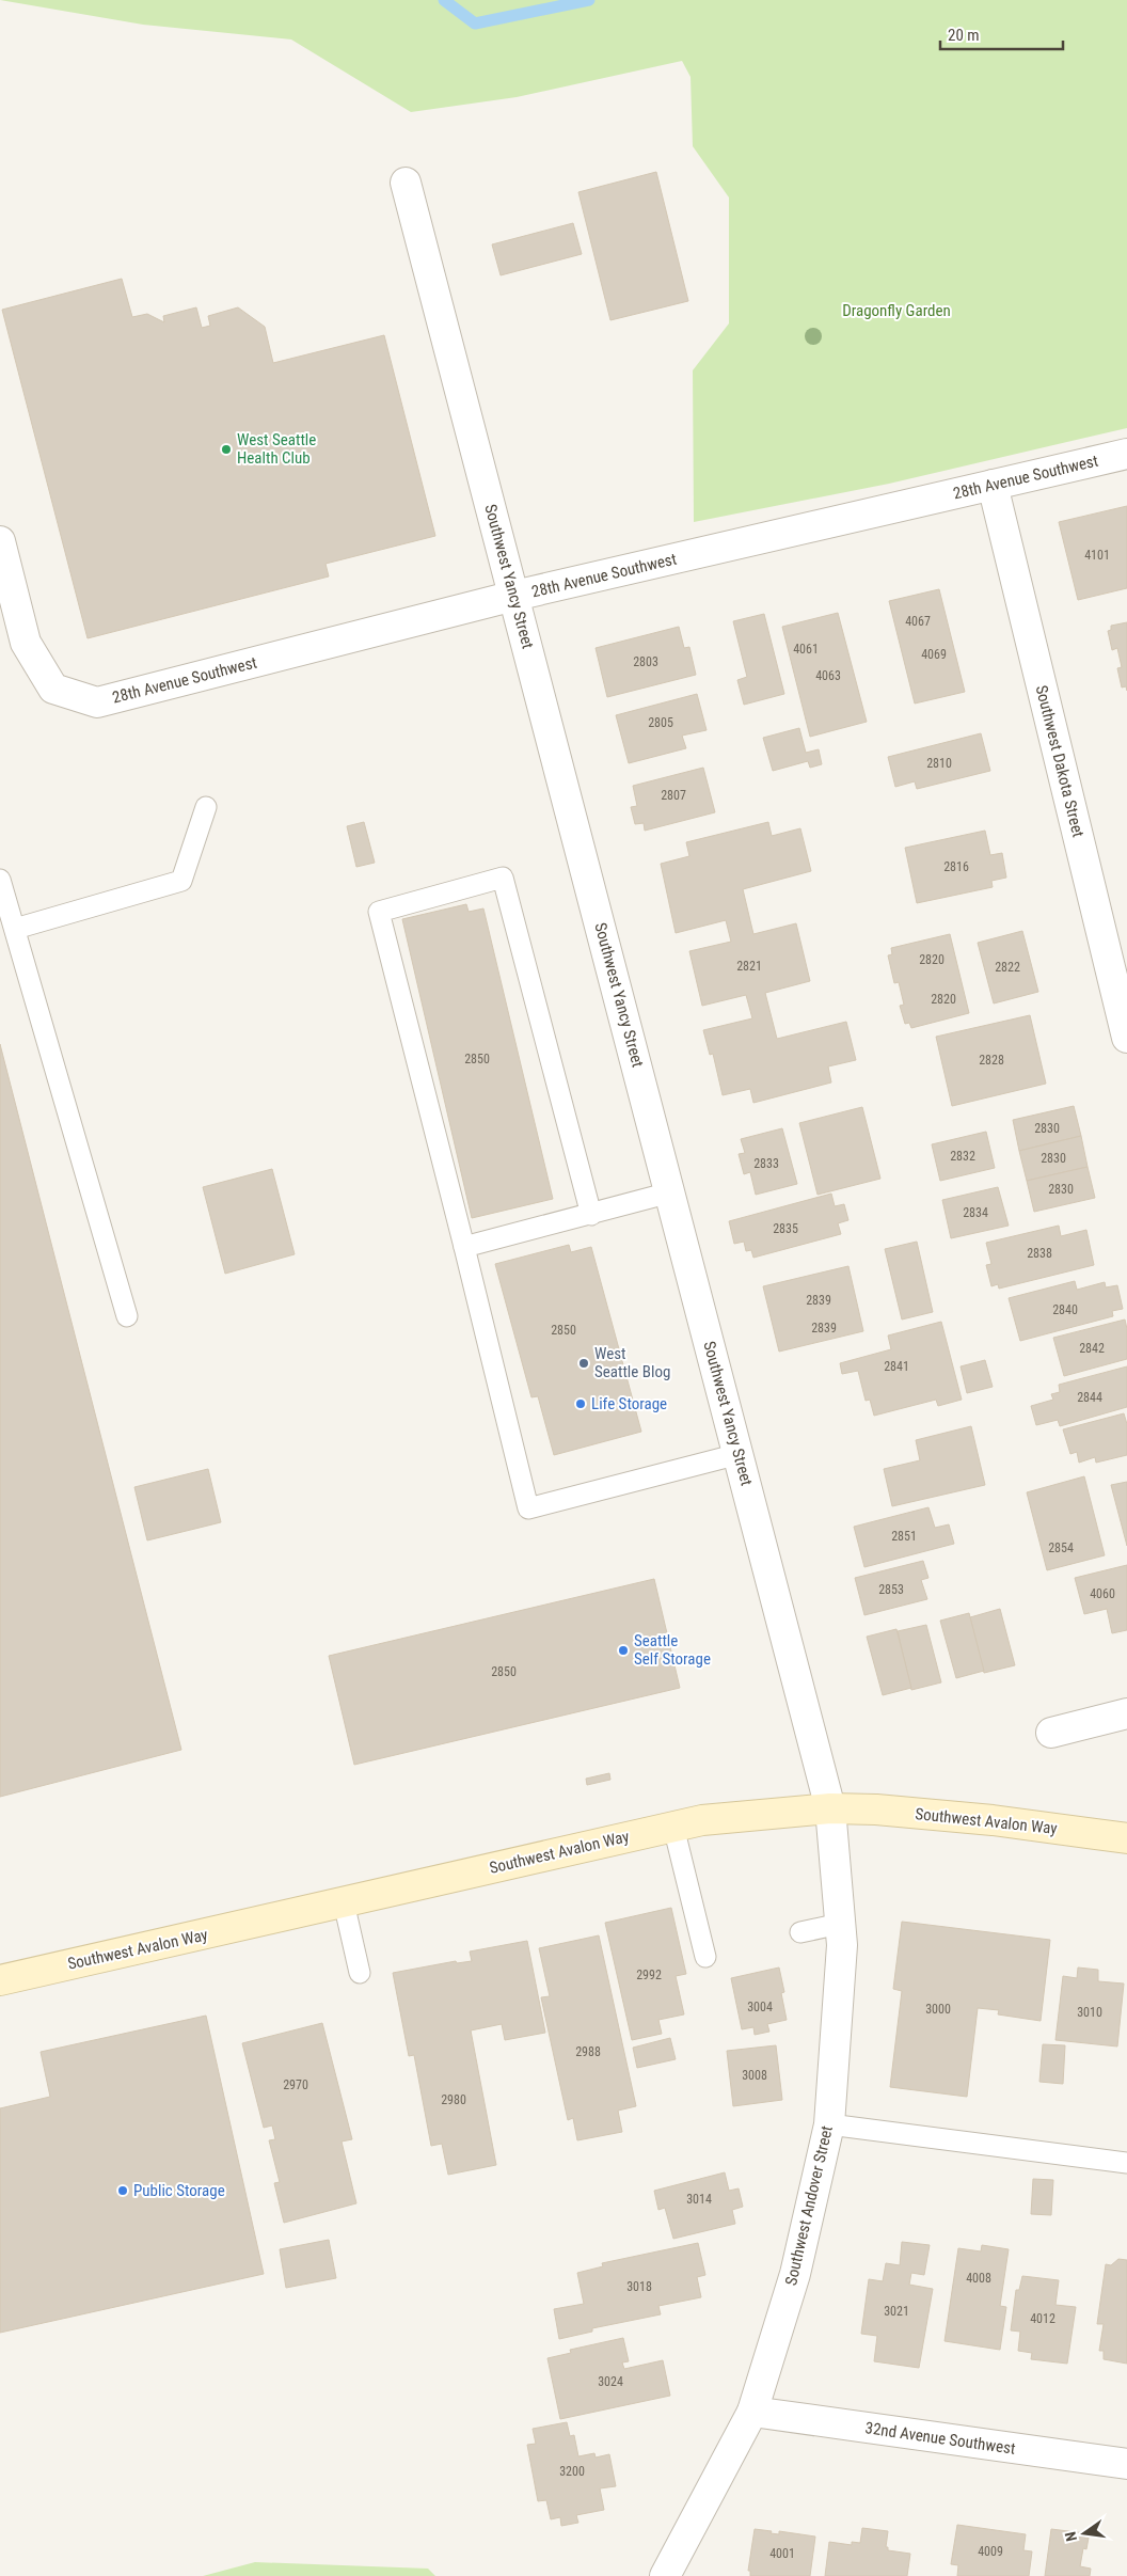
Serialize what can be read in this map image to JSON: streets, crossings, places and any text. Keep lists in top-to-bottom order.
{
  "streets": {
    "main road": ["Southwest Avalon Way"],
    "street": [
      "28th Avenue Southwest",
      "Southwest Yancy Street",
      "Southwest Dakota Street",
      "Southwest Andover Street",
      "32nd Avenue Southwest"
    ]
  },
  "crossings": [
    ["28th Avenue Southwest", "Southwest Yancy Street"],
    ["28th Avenue Southwest", "Southwest Dakota Street"],
    ["Southwest Yancy Street", "Southwest Avalon Way"],
    ["Southwest Yancy Street", "Southwest Andover Street"],
    ["Southwest Avalon Way", "Southwest Andover Street"],
    ["Southwest Andover Street", "32nd Avenue Southwest"]
  ],
  "parks": ["Dragonfly Garden"],
  "places": [
    "West Seattle Health Club",
    "West Seattle Blog",
    "Life Storage",
    "Seattle Self Storage",
    "Public Storage"
  ],
  "house_numbers": [
    "4101",
    "4067",
    "4061",
    "4069",
    "2803",
    "4063",
    "2805",
    "2810",
    "2807",
    "2816",
    "2820",
    "2821",
    "2822",
    "2820",
    "2850",
    "2828",
    "2830",
    "2832",
    "2830",
    "2833",
    "2830",
    "2834",
    "2835",
    "2838",
    "2839",
    "2840",
    "2839",
    "2850",
    "2842",
    "2841",
    "2844",
    "2851",
    "2854",
    "2853",
    "4060",
    "2850",
    "2992",
    "3004",
    "3000",
    "3010",
    "2988",
    "3008",
    "2970",
    "2980",
    "3014",
    "4008",
    "3018",
    "3021",
    "4012",
    "3024",
    "3200",
    "4009",
    "4001"
  ],
  "scale_bar": "20 m",
  "north": "left"
}
